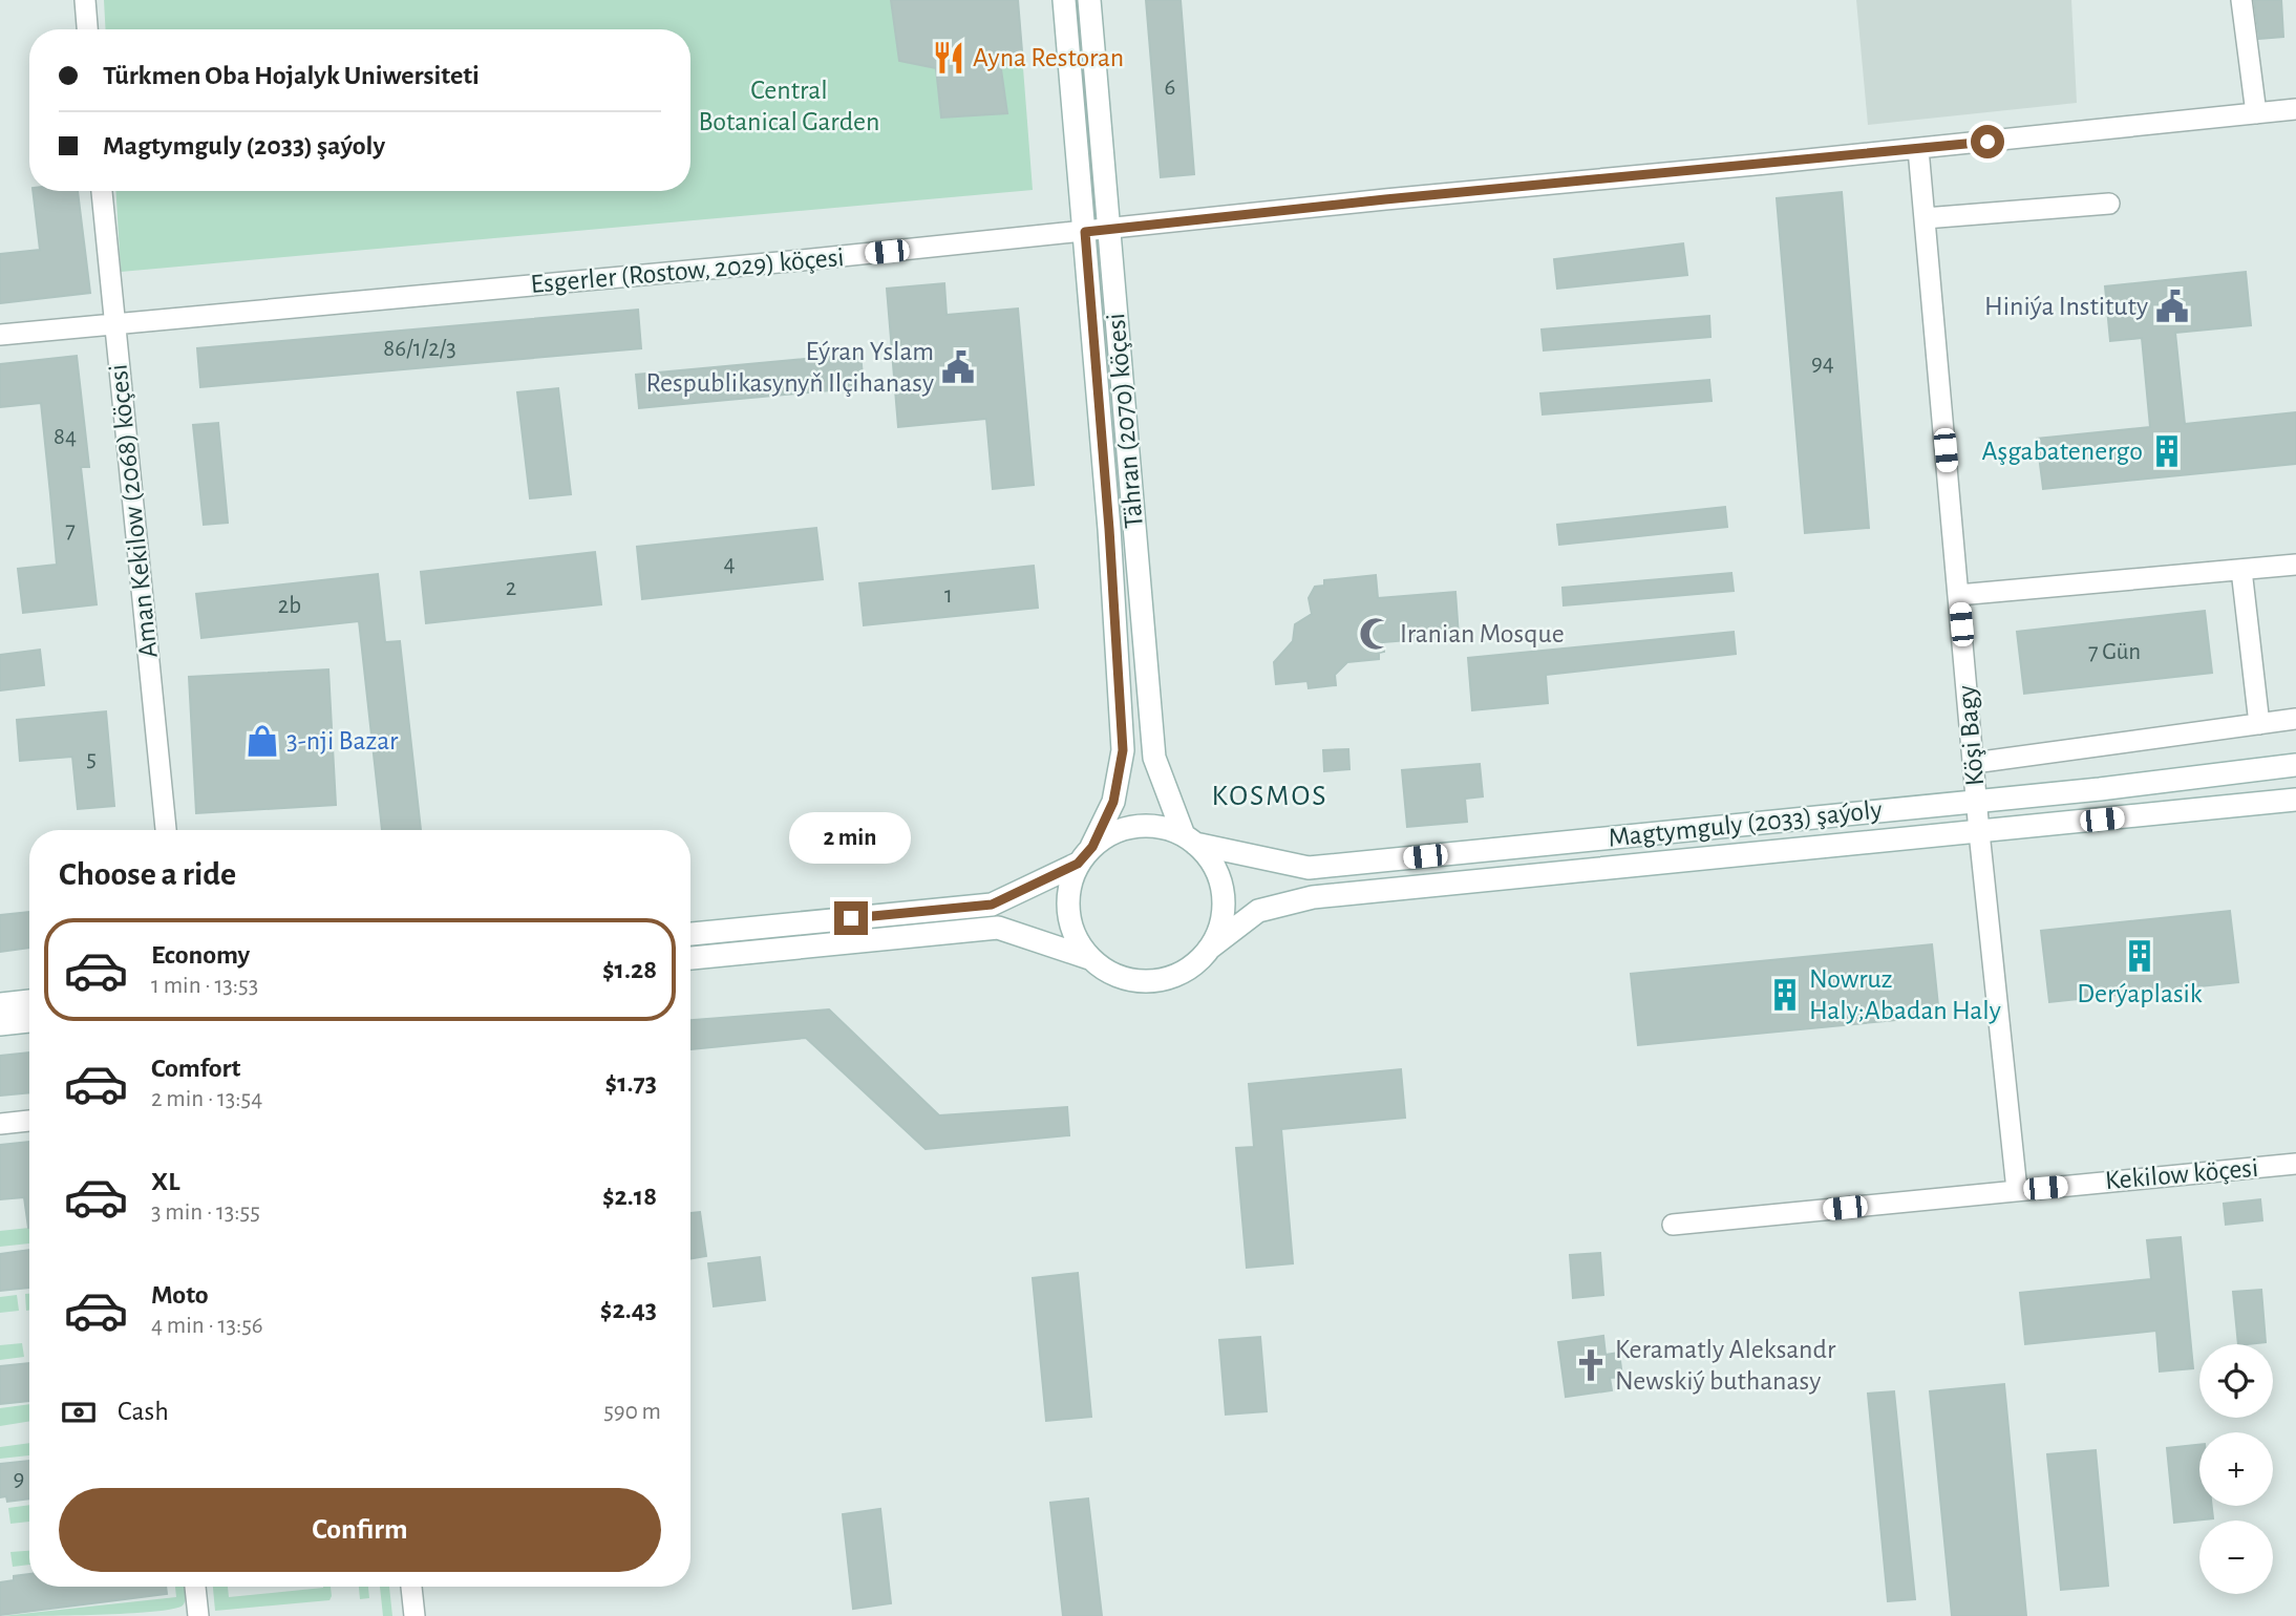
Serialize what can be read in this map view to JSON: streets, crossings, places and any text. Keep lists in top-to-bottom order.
{
  "streets": {
    "main road": ["Tähran (2070) köçesi", "Magtymguly (2033) şaýoly"],
    "street": [
      "Esgerler (Rostow, 2029) köçesi",
      "Aman Kekilow (2068) köçesi",
      "Köşi Bagy",
      "Kekilow köçesi"
    ]
  },
  "crossings": [
    ["Esgerler (Rostow, 2029) köçesi", "Tähran (2070) köçesi"],
    ["Esgerler (Rostow, 2029) köçesi", "Aman Kekilow (2068) köçesi"],
    ["Esgerler (Rostow, 2029) köçesi", "Köşi Bagy"],
    ["Tähran (2070) köçesi", "Magtymguly (2033) şaýoly"],
    ["Köşi Bagy", "Magtymguly (2033) şaýoly"],
    ["Köşi Bagy", "Kekilow köçesi"]
  ],
  "districts": ["KOSMOS"],
  "parks": ["Central Botanical Garden"],
  "places": {
    "restaurant": ["Ayna Restoran"],
    "public building": ["Hiniýa Instituty", "Eýran Yslam Respublikasynyň Ilçihanasy"],
    "building": ["Aşgabatenergo", "Derýaplasik", "Nowruz Haly;Abadan Haly"],
    "mosque": ["Iranian Mosque"],
    "shop": ["3-nji Bazar"],
    "church": ["Keramatly Aleksandr Newskiý buthanasy"]
  },
  "house_numbers": [
    "6",
    "86/1/2/3",
    "94",
    "84",
    "7",
    "4",
    "2",
    "1",
    "2b",
    "7 Gün",
    "5",
    "9"
  ],
  "page": {
    "banner": ["Türkmen Oba Hojalyk Uniwersiteti", "Magtymguly (2033) şaýoly"],
    "bubble": "2 min",
    "heading": "Choose a ride",
    "list": [
      {
        "name": "Economy",
        "note": "1 min · 13:53",
        "value": "$1.28"
      },
      {
        "name": "Comfort",
        "note": "2 min · 13:54",
        "value": "$1.73"
      },
      {
        "name": "XL",
        "note": "3 min · 13:55",
        "value": "$2.18"
      },
      {
        "name": "Moto",
        "note": "4 min · 13:56",
        "value": "$2.43"
      }
    ],
    "map_buttons": ["+", "−"],
    "pay": ["Cash", "590 m"],
    "buttons": "Confirm"
  }
}
